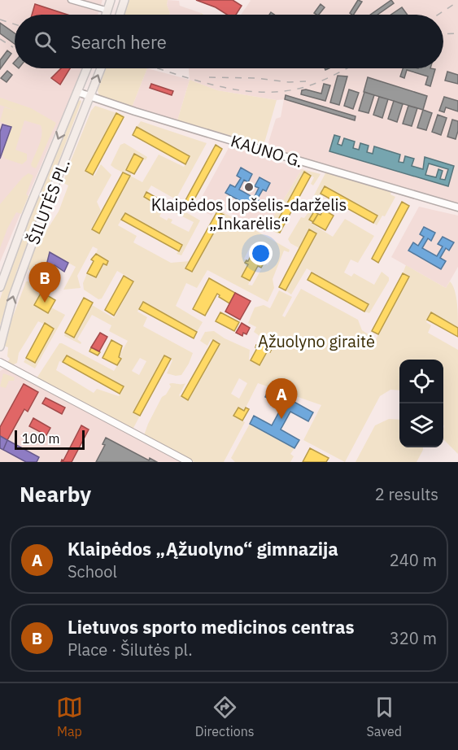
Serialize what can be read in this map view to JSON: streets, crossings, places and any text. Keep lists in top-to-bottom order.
{
  "streets": {
    "main road": ["KAUNO G.", "ŠILUTĖS PL."]
  },
  "crossings": [
    ["KAUNO G.", "ŠILUTĖS PL."]
  ],
  "parks": ["Ąžuolyno giraitė"],
  "places": ["Klaipėdos lopšelis-darželis „Inkarėlis“"],
  "scale_bar": "100 m",
  "page": {
    "search": "Search here",
    "pins": ["B", "A"],
    "scale": "100 m",
    "heading": ["Nearby", "2 results"],
    "list": [
      {
        "mark": "A",
        "name": "Klaipėdos „Ąžuolyno“ gimnazija",
        "note": "School",
        "value": "240 m"
      },
      {
        "mark": "B",
        "name": "Lietuvos sporto medicinos centras",
        "note": "Place · Šilutės pl.",
        "value": "320 m"
      }
    ],
    "nav": ["Map", "Directions", "Saved"]
  }
}
